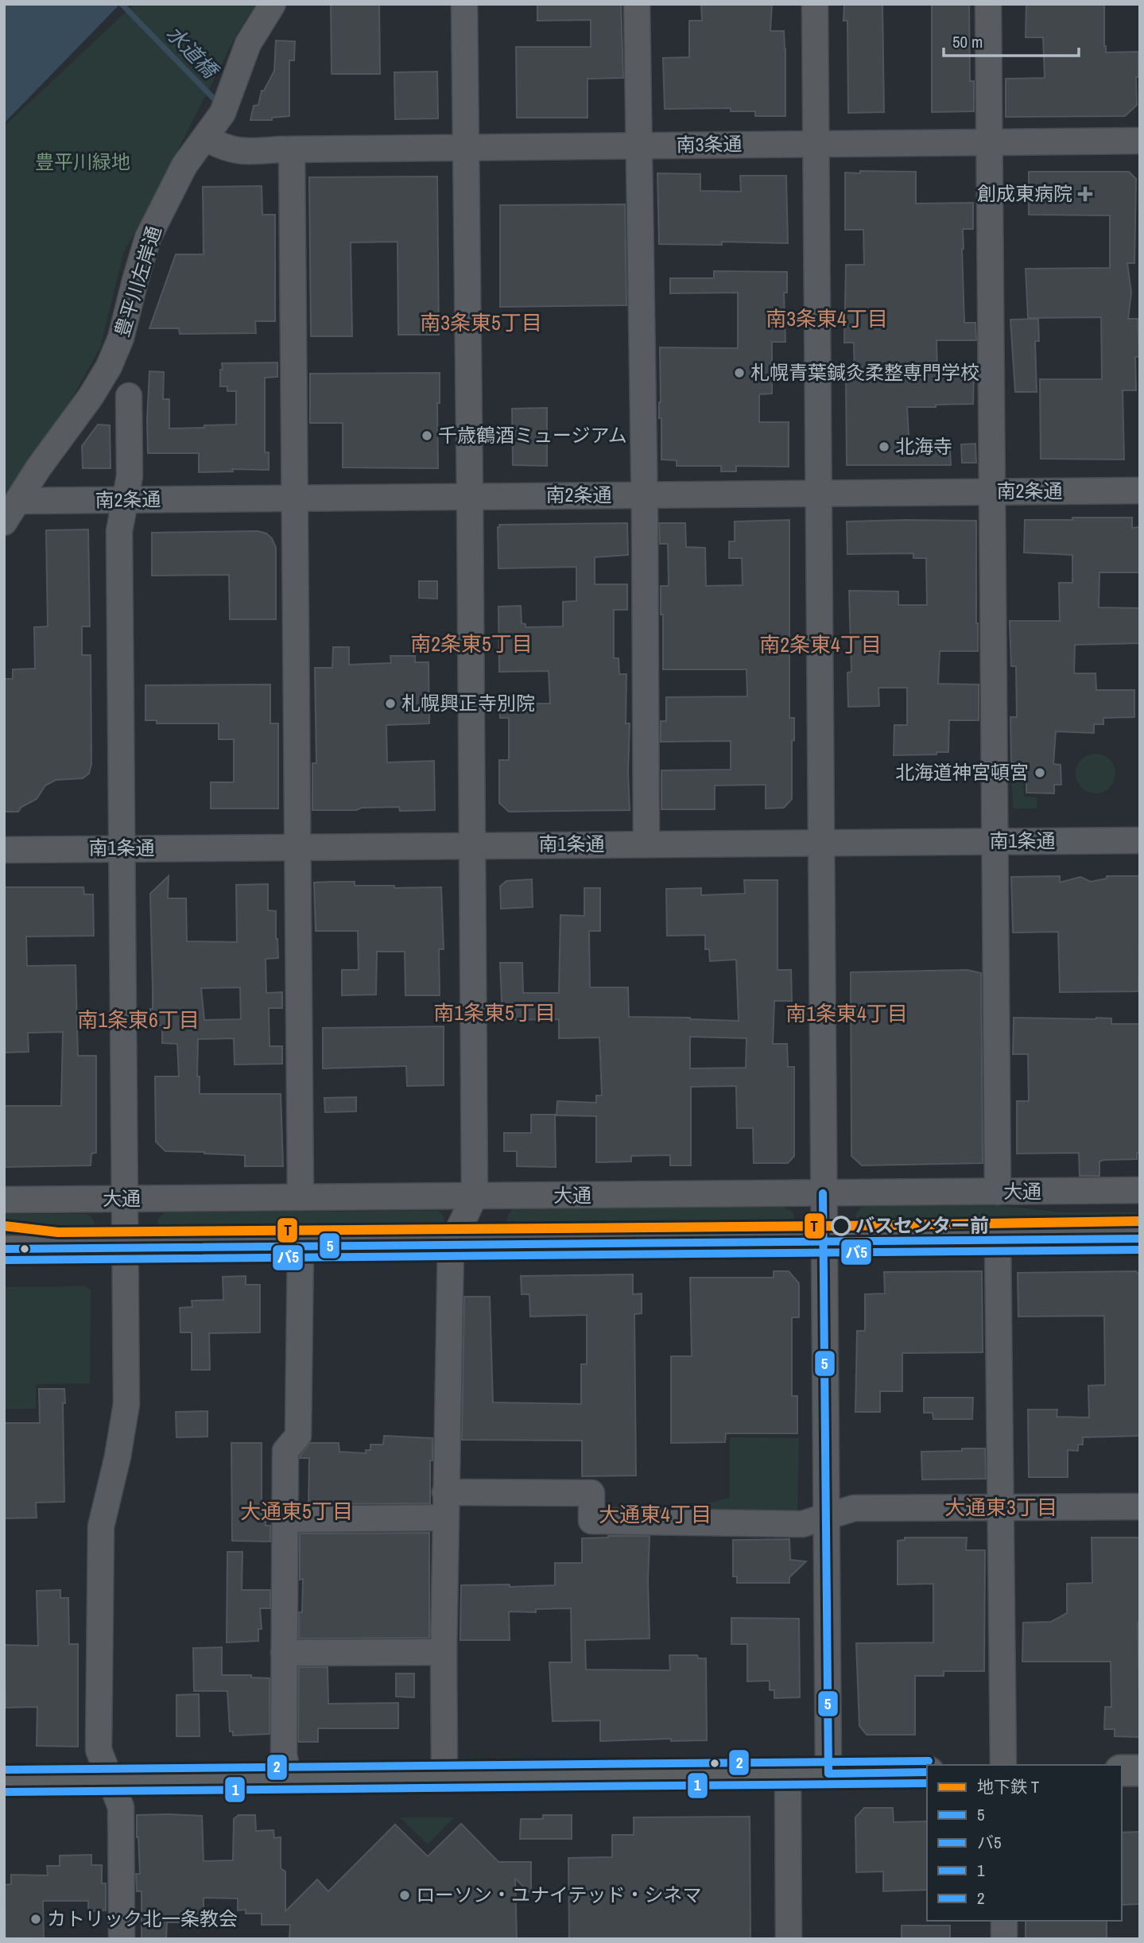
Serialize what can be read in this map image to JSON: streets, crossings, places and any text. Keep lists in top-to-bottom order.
{
  "streets": {
    "street": [
      "南3条通",
      "豊平川左岸通",
      "南2条通",
      "南1条通",
      "大通"
    ]
  },
  "crossings": [
    ["南3条通", "豊平川左岸通"],
    ["豊平川左岸通", "南2条通"]
  ],
  "districts": [
    "南3条東4丁目",
    "南3条東5丁目",
    "南2条東5丁目",
    "南2条東4丁目",
    "南1条東5丁目",
    "南1条東4丁目",
    "南1条東6丁目",
    "大通東3丁目",
    "大通東5丁目",
    "大通東4丁目"
  ],
  "water": ["水道橋"],
  "parks": ["豊平川緑地"],
  "places": {
    "health": ["創成東病院"],
    "other": [
      "札幌青葉鍼灸柔整専門学校",
      "千歳鶴酒ミュージアム",
      "北海寺",
      "札幌興正寺別院",
      "北海道神宮頓宮",
      "バスセンター前",
      "ローソン・ユナイテッド・シネマ",
      "カトリック北一条教会"
    ]
  },
  "lines": [
    "transit line 5",
    "metro line T",
    "transit line バ5",
    "transit line 2",
    "transit line 1"
  ],
  "legend": [
    "地下鉄 T",
    "5",
    "バ5",
    "1",
    "2"
  ],
  "scale_bar": "50 m"
}
